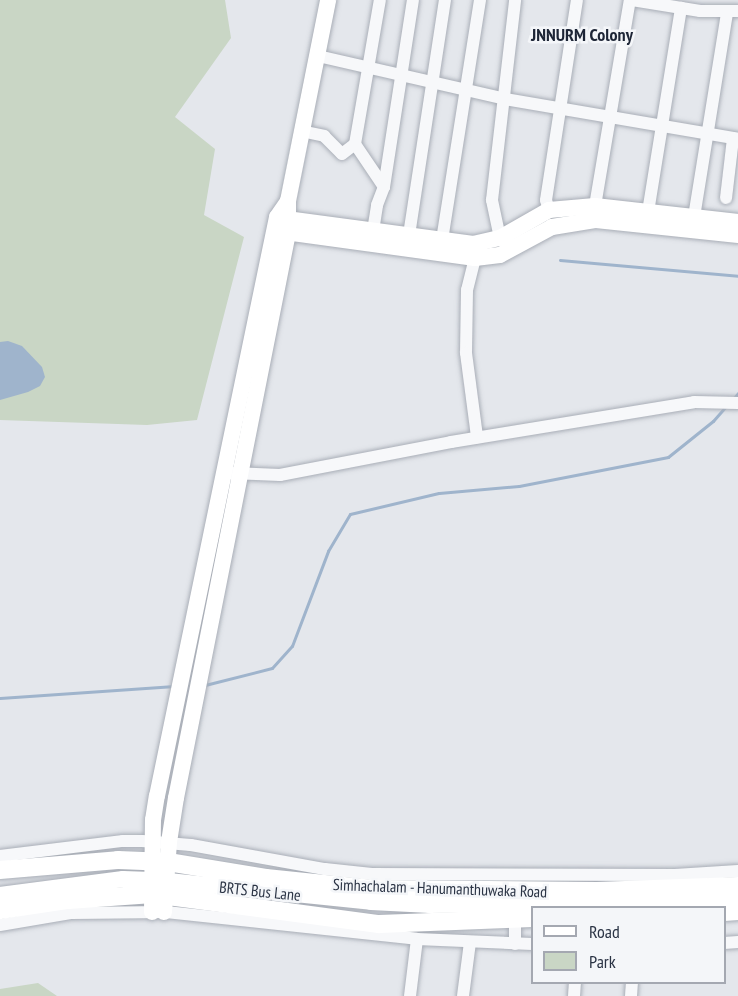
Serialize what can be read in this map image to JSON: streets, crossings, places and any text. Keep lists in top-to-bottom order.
{
  "streets": {
    "main road": ["Simhachalam - Hanumanthuwaka Road"],
    "street": ["BRTS Bus Lane"]
  },
  "crossings": [
    ["Simhachalam - Hanumanthuwaka Road", "BRTS Bus Lane"]
  ],
  "districts": ["JNNURM Colony"],
  "legend": ["Road", "Park"]
}
